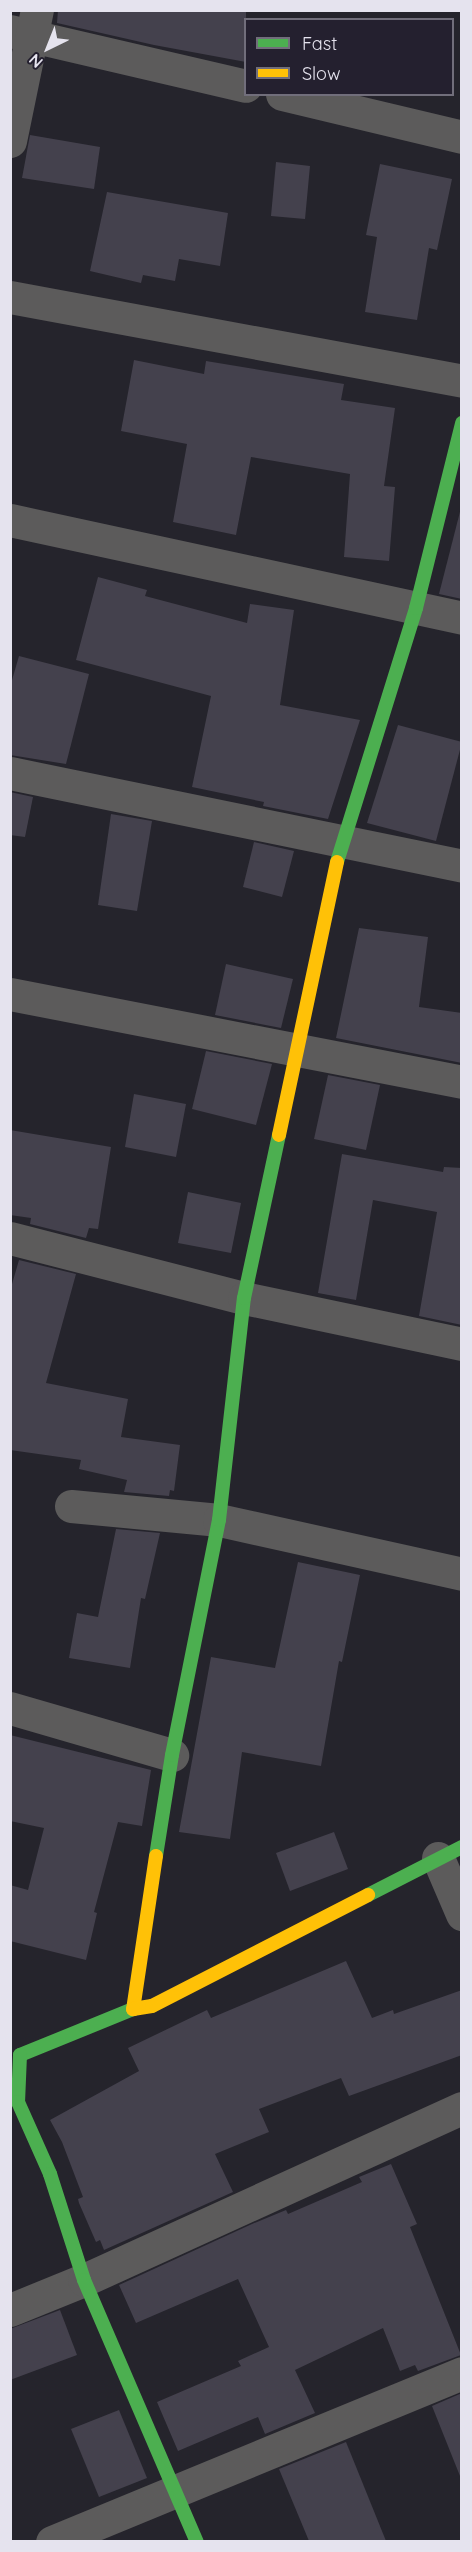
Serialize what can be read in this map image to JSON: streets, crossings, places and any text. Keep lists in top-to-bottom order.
{
  "legend": ["Fast", "Slow"],
  "north": "bottom left"
}
